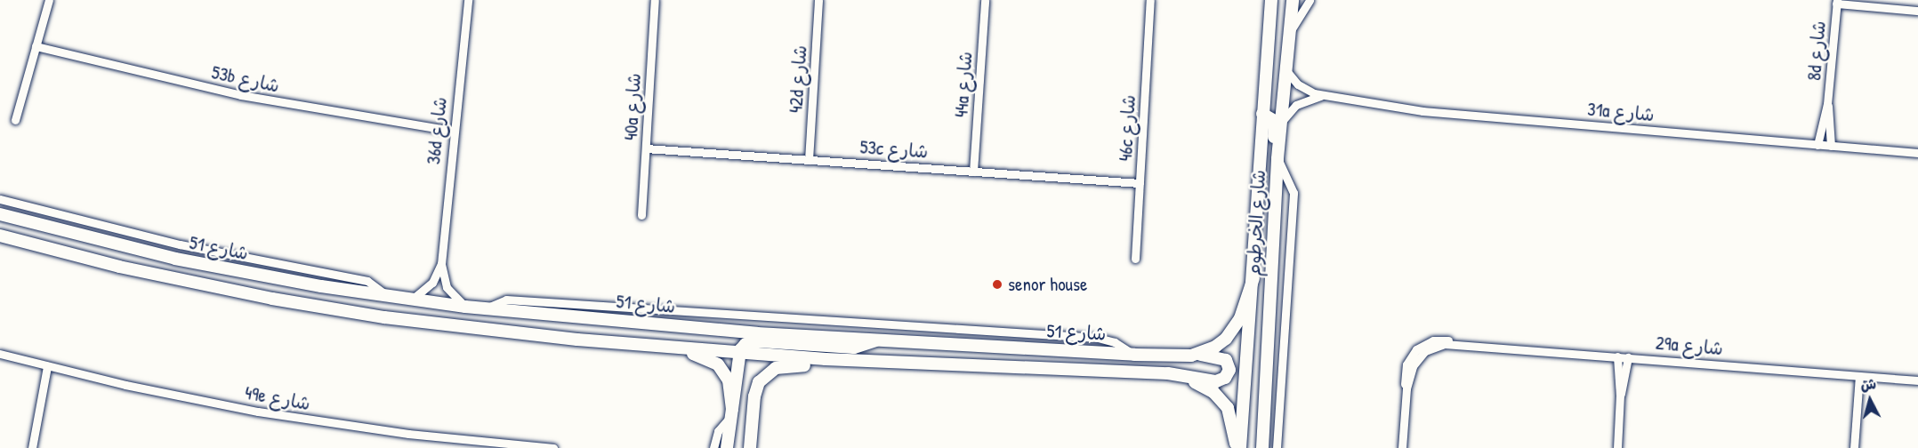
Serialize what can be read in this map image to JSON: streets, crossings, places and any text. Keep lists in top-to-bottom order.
{
  "streets": {
    "street": [
      "8d شارع",
      "53b شارع",
      "42d شارع",
      "44a شارع",
      "40a شارع",
      "31a شارع",
      "46c شارع",
      "36d شارع",
      "53c شارع",
      "شارع الخرطوم",
      "شارع 51",
      "29a شارع",
      "49e شارع"
    ]
  },
  "crossings": [
    ["8d شارع", "31a شارع"],
    ["53b شارع", "36d شارع"],
    ["42d شارع", "53c شارع"],
    ["44a شارع", "53c شارع"],
    ["40a شارع", "53c شارع"],
    ["31a شارع", "شارع الخرطوم"],
    ["46c شارع", "53c شارع"],
    ["36d شارع", "شارع 51"]
  ],
  "places": ["senor house"],
  "north": "top"
}
